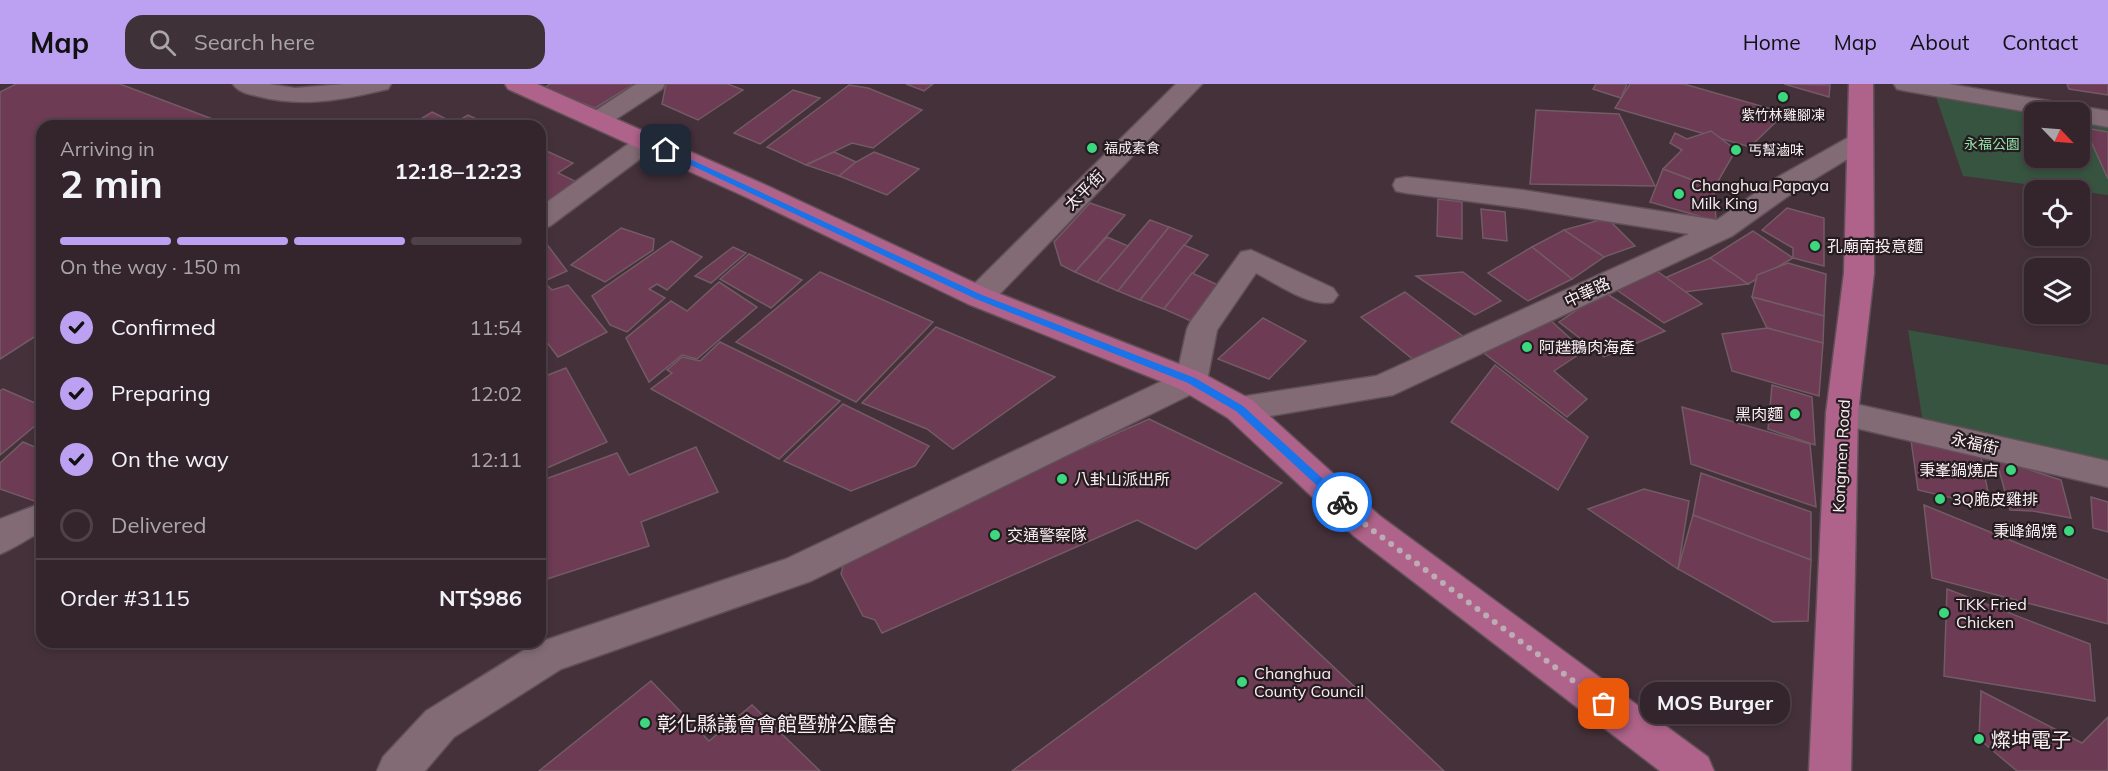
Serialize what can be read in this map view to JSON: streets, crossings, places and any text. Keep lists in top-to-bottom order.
{
  "streets": {
    "main road": ["Kongmen Road"],
    "street": ["太平街", "中華路", "永福街"]
  },
  "crossings": [
    ["中華路", "Kongmen Road"],
    ["永福街", "Kongmen Road"]
  ],
  "parks": ["永福公園"],
  "places": [
    "紫竹林雞腳凍",
    "福成素食",
    "丐幫滷味",
    "Changhua Papaya Milk King",
    "孔廟南投意麵",
    "阿趖鵝肉海產",
    "黑肉麵",
    "秉峯鍋燒店",
    "八卦山派出所",
    "3Q脆皮雞排",
    "秉峰鍋燒",
    "交通警察隊",
    "TKK Fried Chicken",
    "Changhua County Council",
    "MOS Burger",
    "彰化縣議會會館暨辦公廳舍",
    "燦坤電子"
  ],
  "north": "bottom right",
  "page": {
    "header": "Map",
    "search": "Search here",
    "nav": [
      "Home",
      "Map",
      "About",
      "Contact"
    ],
    "heading": ["2 min", "Arriving in", "12:18–12:23"],
    "panel": ["Order #3115", "NT$986"],
    "bar": "On the way · 150 m",
    "list": [
      ["Confirmed", "11:54"],
      ["Preparing", "12:02"],
      ["On the way", "12:11"],
      "Delivered"
    ],
    "bubble": "MOS Burger"
  }
}
